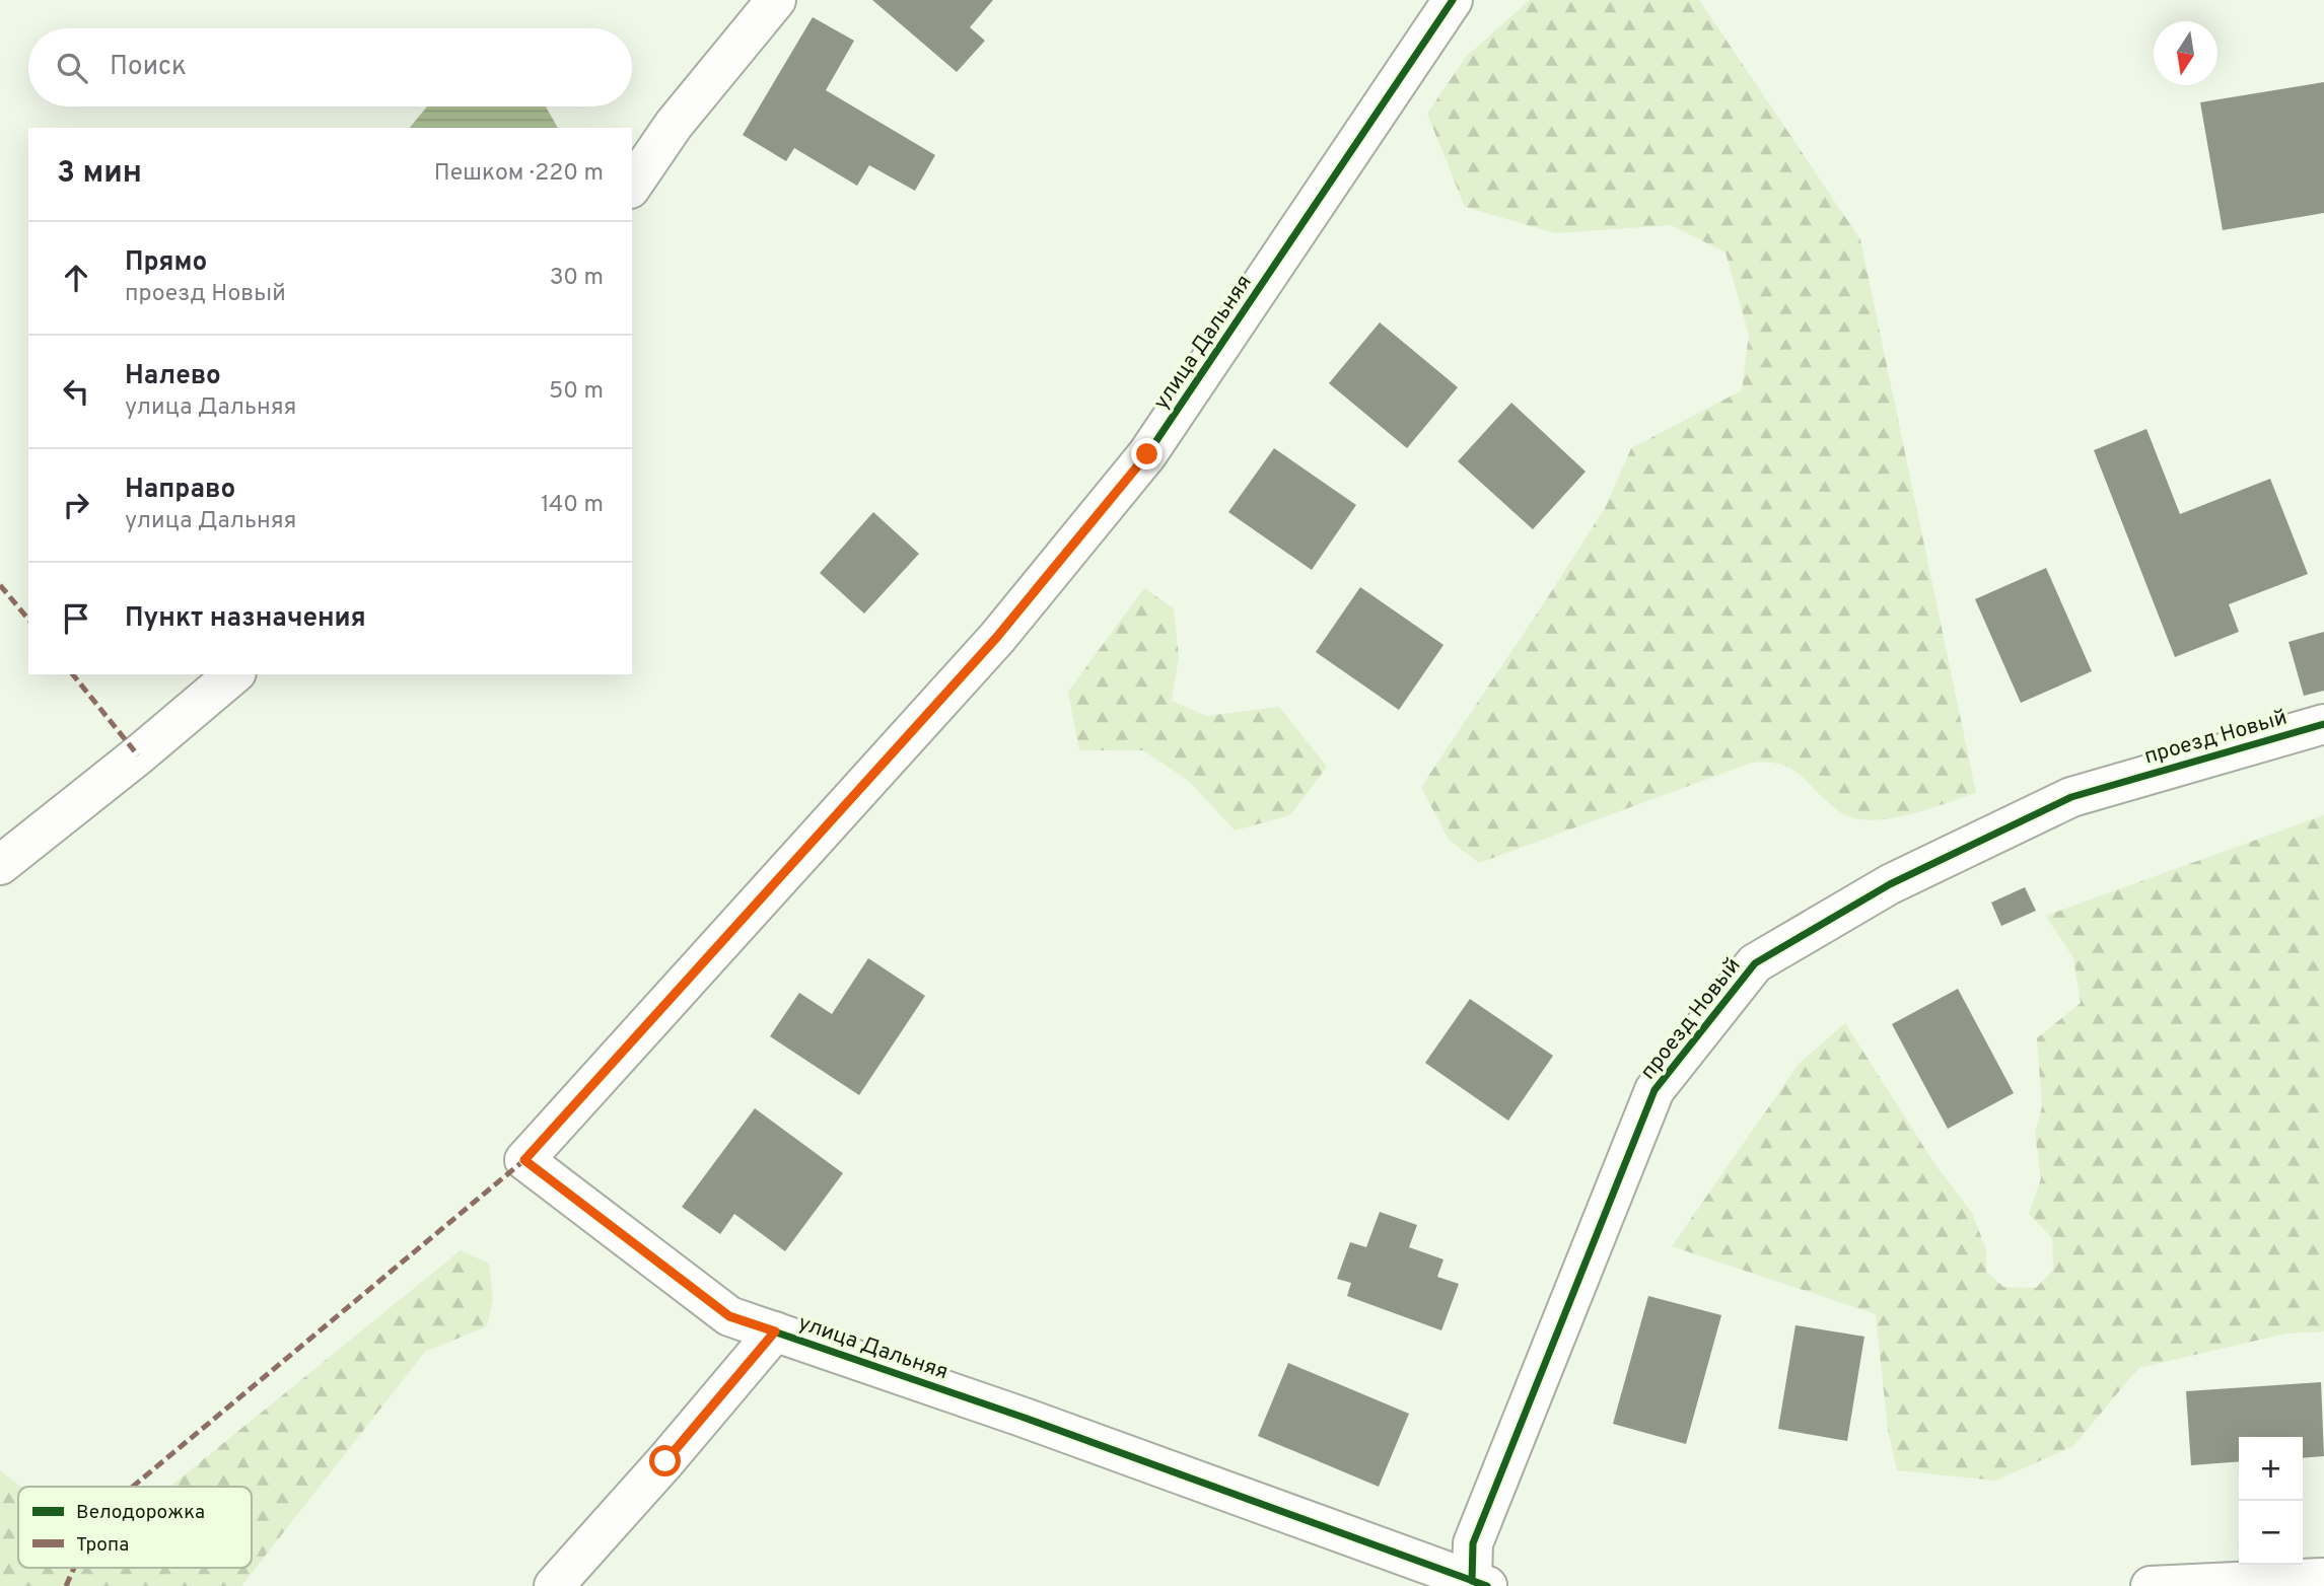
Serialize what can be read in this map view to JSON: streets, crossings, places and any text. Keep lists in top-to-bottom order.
{
  "streets": {
    "street": ["улица Дальняя", "проезд Новый"]
  },
  "crossings": [
    ["улица Дальняя", "проезд Новый"]
  ],
  "legend": ["Велодорожка", "Тропа"],
  "north": "bottom",
  "page": {
    "search": "Поиск",
    "heading": ["3 мин", "Пешком · 220 m"],
    "list": [
      ["Прямо", "проезд Новый", "30 m"],
      ["Налево", "улица Дальняя", "50 m"],
      ["Направо", "улица Дальняя", "140 m"],
      "Пункт назначения"
    ],
    "map_buttons": ["+", "−"]
  }
}
